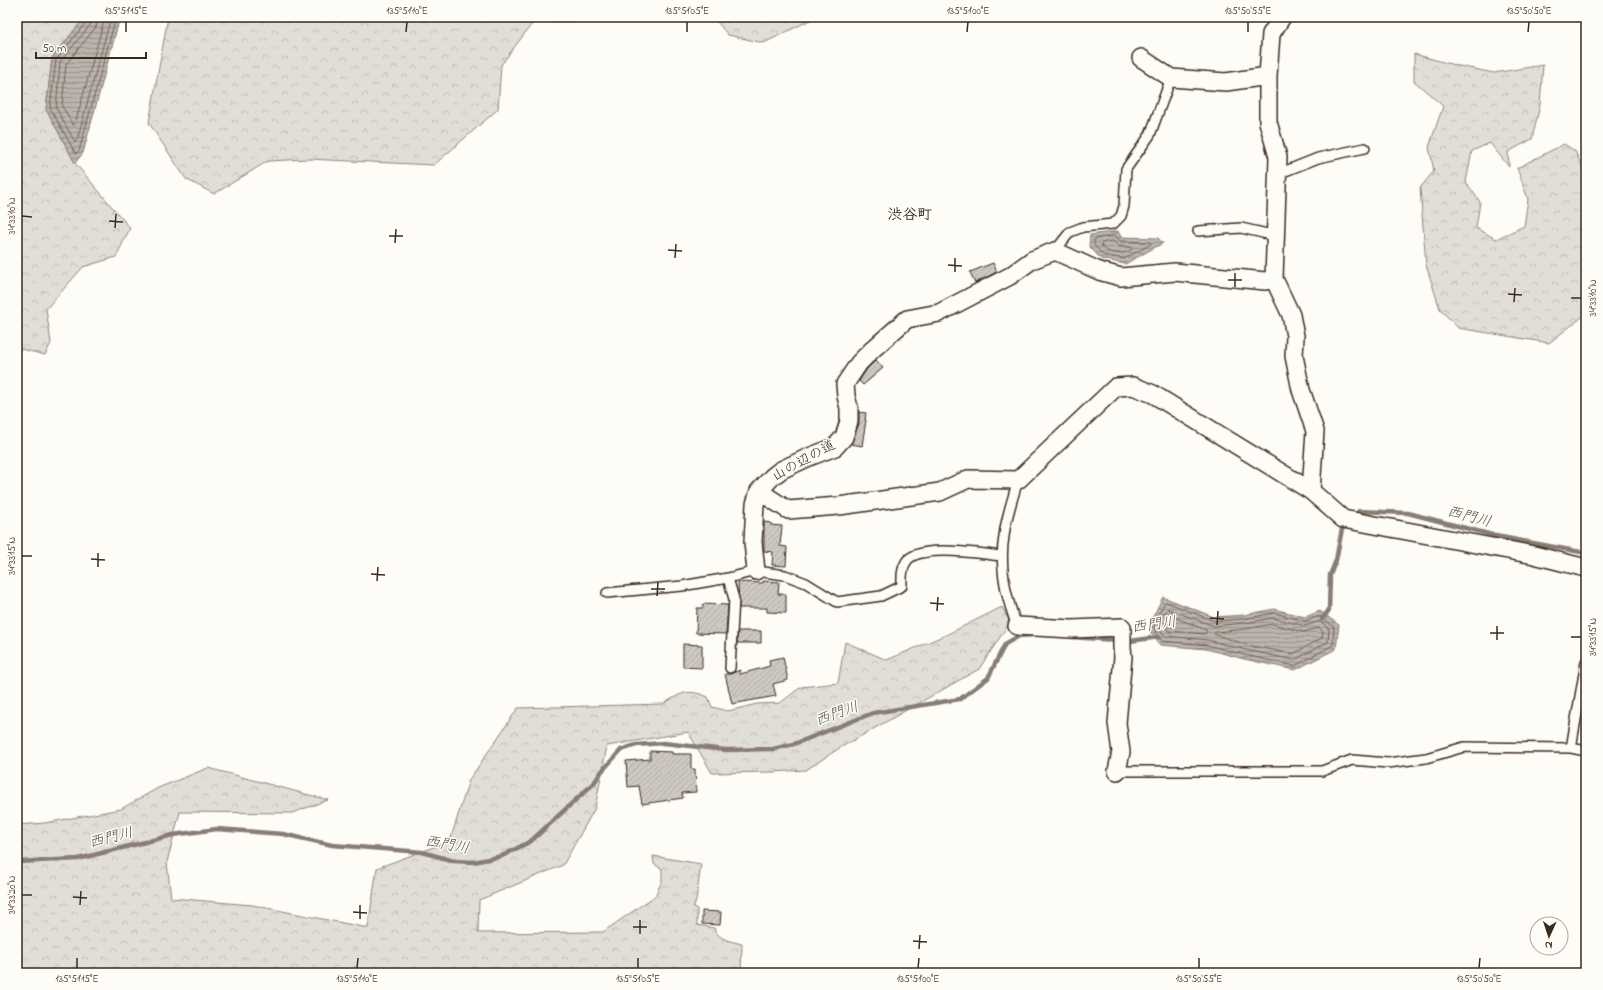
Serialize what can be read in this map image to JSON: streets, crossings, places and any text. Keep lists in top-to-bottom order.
{
  "streets": {
    "street": ["山の辺の道"]
  },
  "districts": ["渋谷町"],
  "water": ["西門川"],
  "scale_bar": "50 m",
  "north": "bottom",
  "coordinates": [
    "135°51'15\"E",
    "135°51'10\"E",
    "135°51'05\"E",
    "135°51'00\"E",
    "135°50'55\"E",
    "135°50'50\"E",
    "34°33'10\"N",
    "34°33'15\"N",
    "34°33'20\"N"
  ]
}
